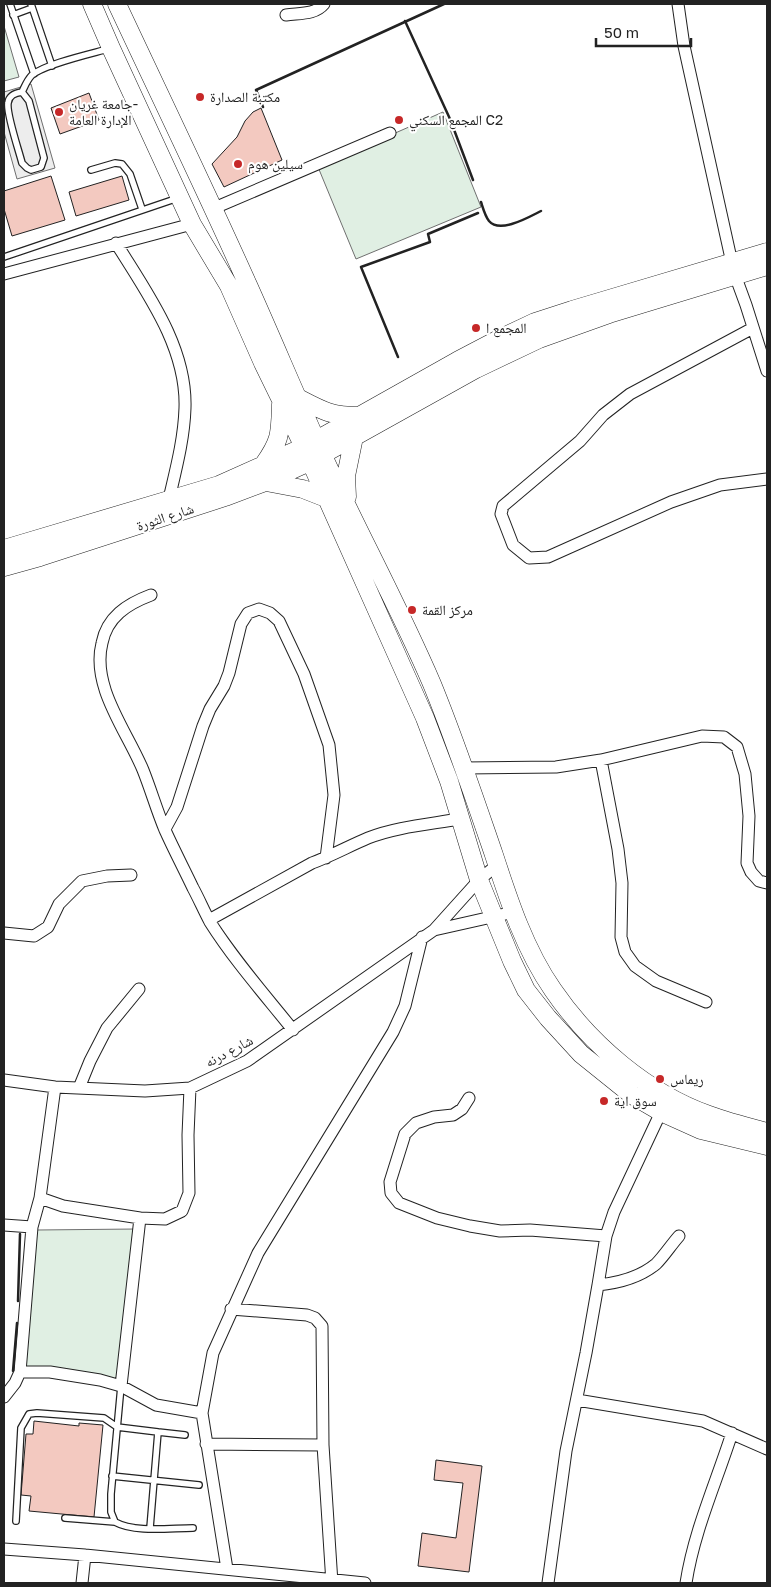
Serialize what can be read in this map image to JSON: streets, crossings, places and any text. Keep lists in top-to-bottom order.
{
  "streets": {
    "main road": ["شارع الثورة"],
    "street": ["شارع درنه"]
  },
  "places": [
    "مكتبة الصدارة",
    "جامعة غريان- الإدارة العامة",
    "المجمع السكني C2",
    "سيلين هوم",
    "المجمع ا",
    "مركز القمة",
    "ريماس",
    "سوق اية"
  ],
  "scale_bar": "50 m"
}
